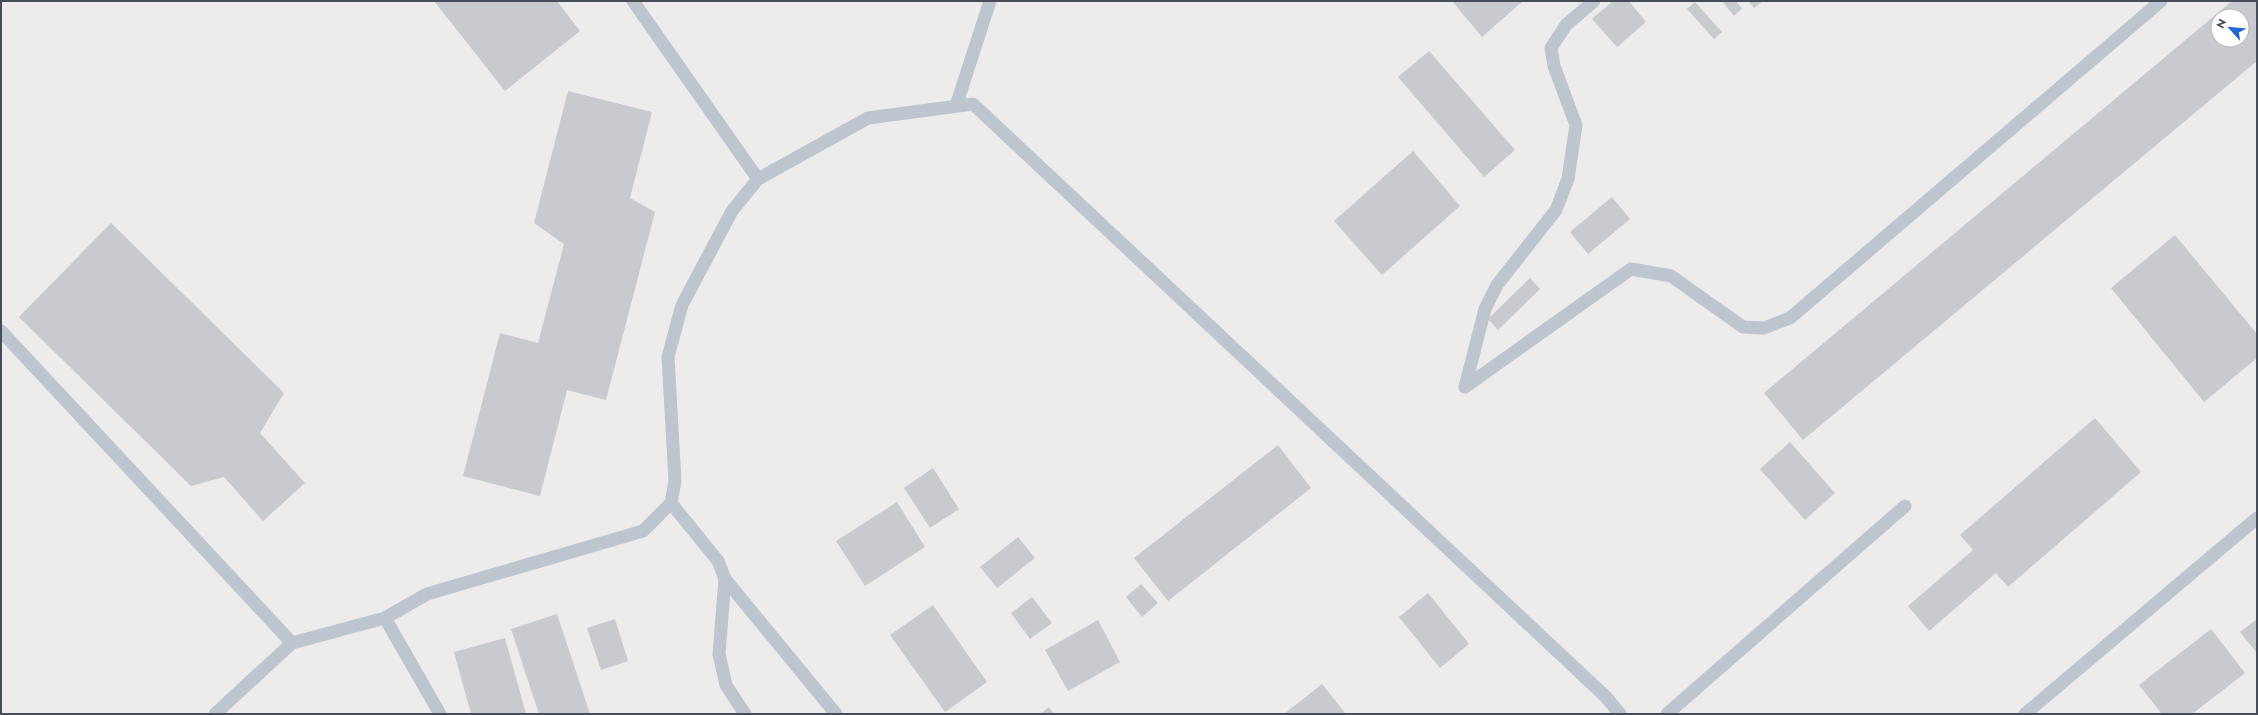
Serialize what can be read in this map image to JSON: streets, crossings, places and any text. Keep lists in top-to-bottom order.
{
  "north": "top left"
}
